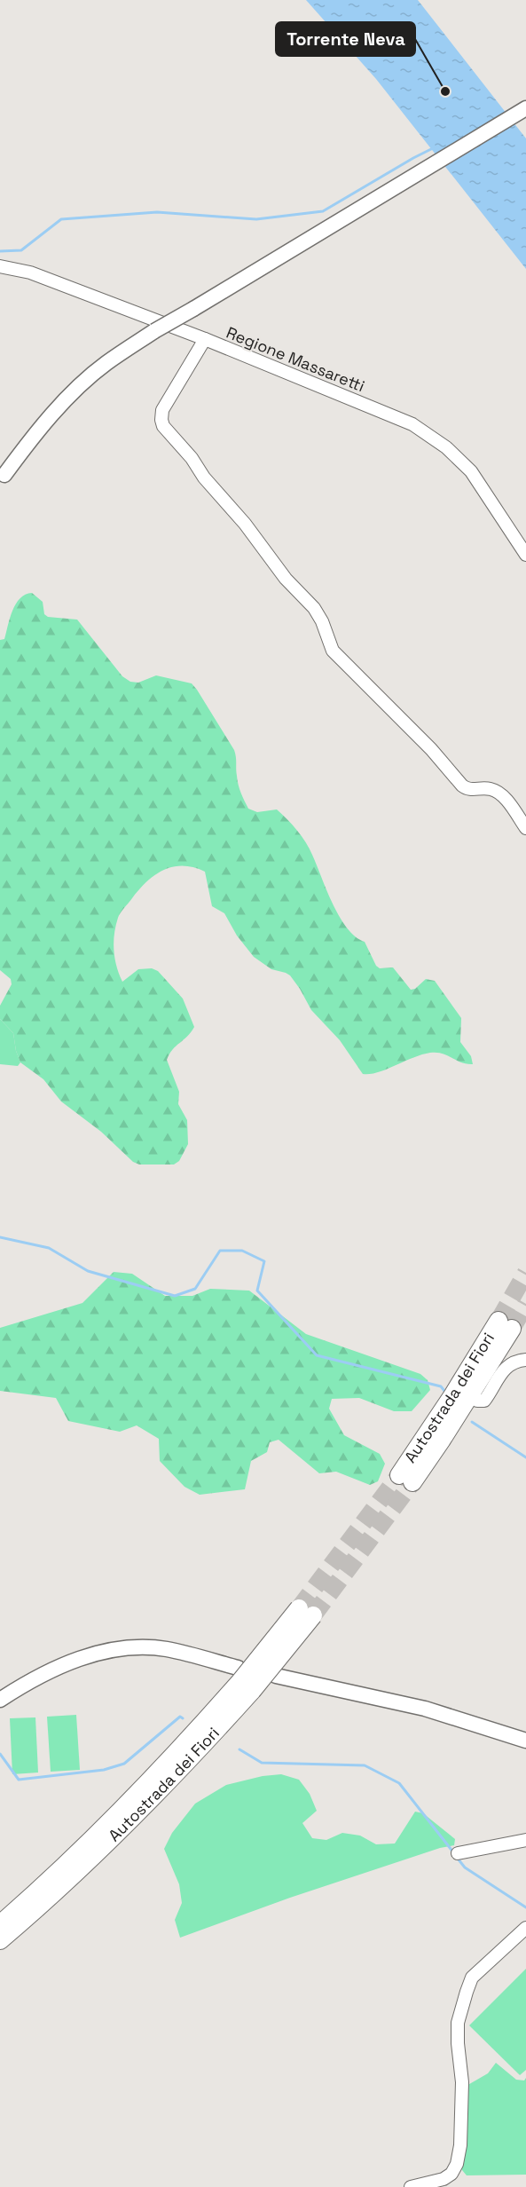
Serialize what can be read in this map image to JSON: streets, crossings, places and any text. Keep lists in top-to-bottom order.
{
  "streets": {
    "highway": ["Autostrada dei Fiori"],
    "street": ["Regione Massaretti"]
  },
  "places": ["Torrente Neva"]
}
